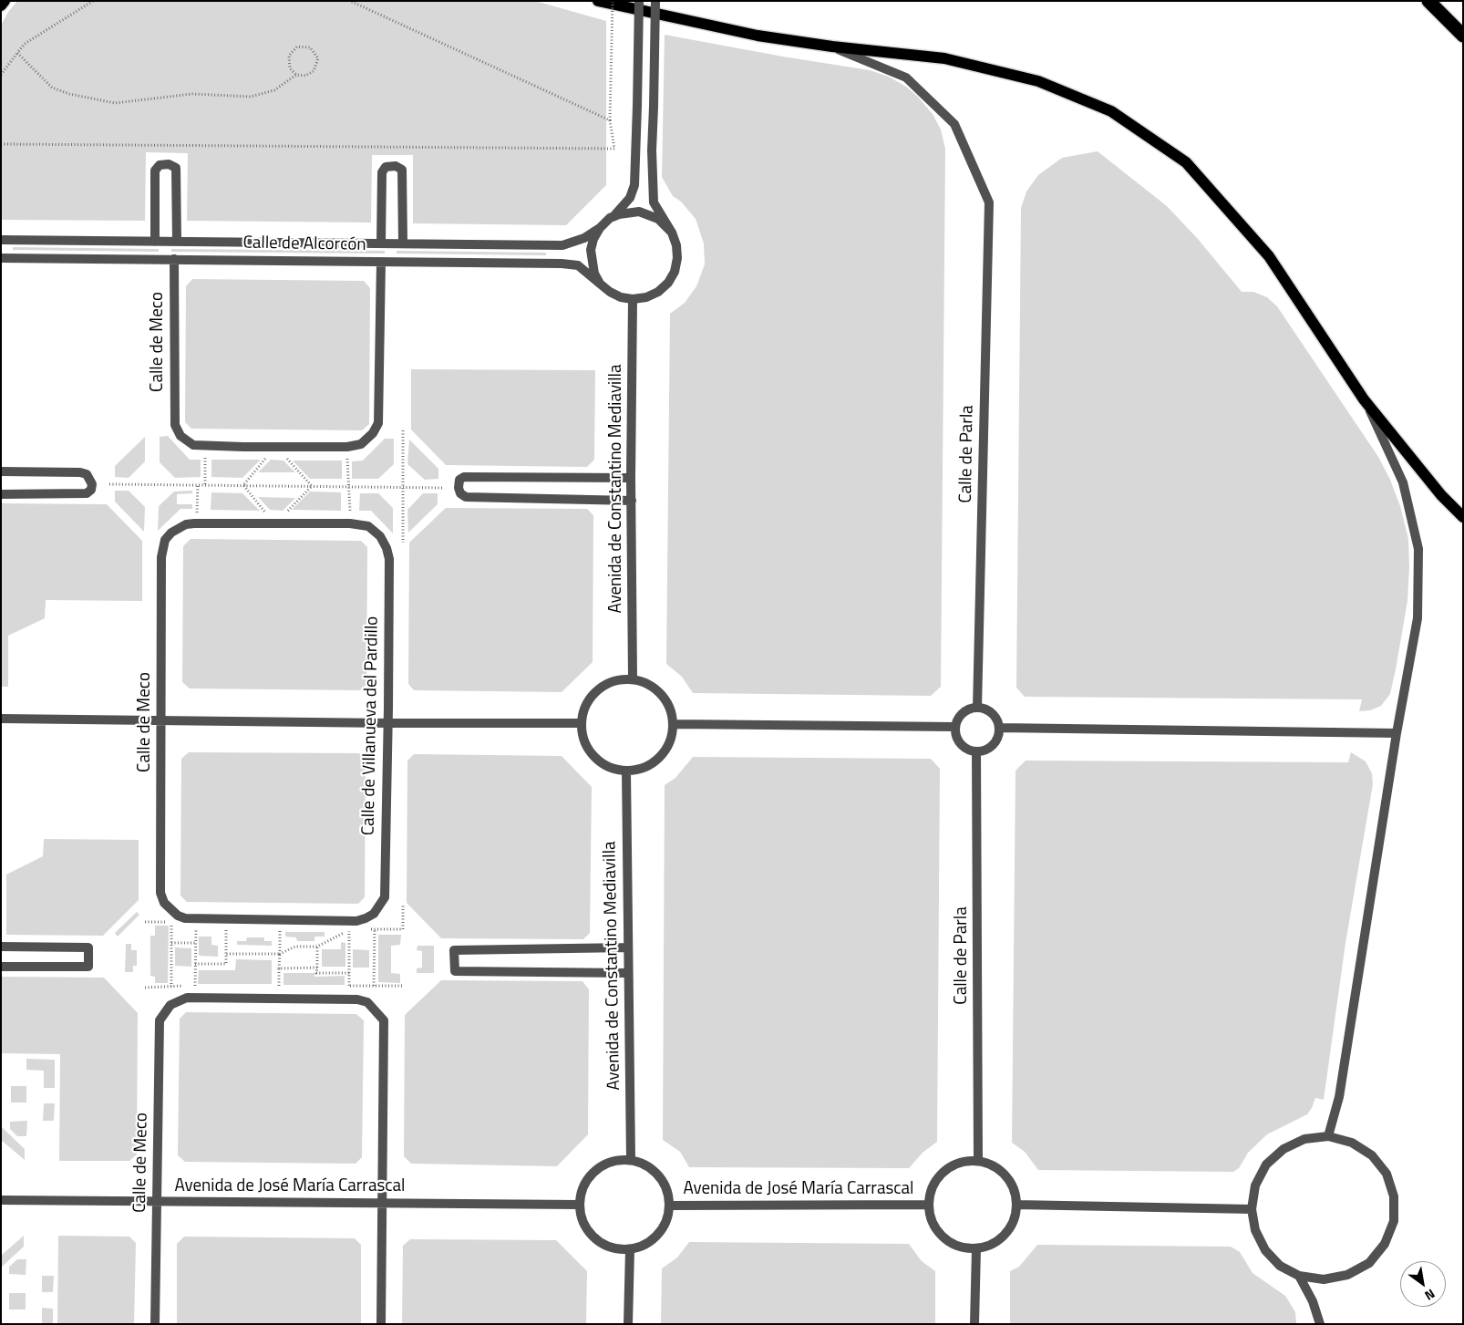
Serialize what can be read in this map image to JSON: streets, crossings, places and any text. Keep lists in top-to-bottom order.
{
  "streets": {
    "street": [
      "Calle de Alcorcón",
      "Calle de Meco",
      "Calle de Parla",
      "Avenida de Constantino Mediavilla",
      "Calle de Villanueva del Pardillo",
      "Avenida de José María Carrascal"
    ]
  },
  "crossings": [
    ["Calle de Alcorcón", "Calle de Meco"],
    ["Calle de Alcorcón", "Avenida de Constantino Mediavilla"],
    ["Calle de Meco", "Calle de Villanueva del Pardillo"],
    ["Calle de Meco", "Avenida de José María Carrascal"],
    ["Calle de Parla", "Avenida de José María Carrascal"],
    ["Avenida de Constantino Mediavilla", "Avenida de José María Carrascal"]
  ],
  "north": "bottom right"
}
